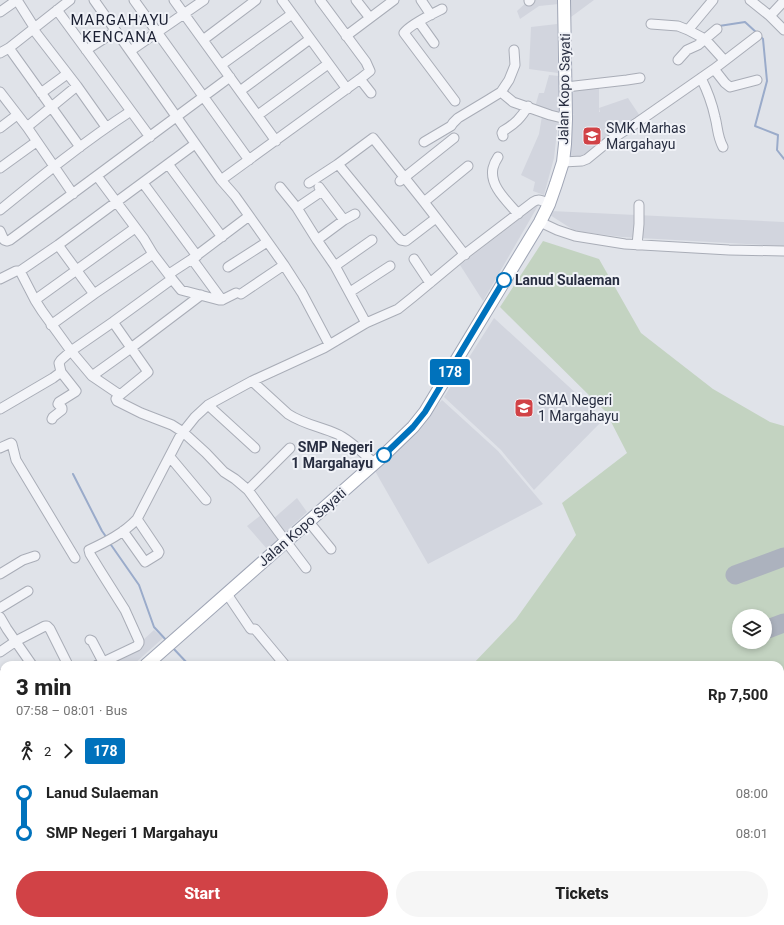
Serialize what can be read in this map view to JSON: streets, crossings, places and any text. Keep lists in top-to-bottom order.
{
  "streets": {
    "main road": ["Jalan Kopo Sayati"]
  },
  "districts": ["MARGAHAYU KENCANA"],
  "places": {
    "school or university": ["SMK Marhas Margahayu", "SMA Negeri 1 Margahayu"],
    "other": ["Lanud Sulaeman", "SMP Negeri 1 Margahayu"]
  },
  "lines": ["bus line 178"],
  "page": {
    "on_map": "178",
    "heading": ["3 min", "07:58 – 08:01 · Bus", "Rp 7,500"],
    "legs": ["2", "178"],
    "list": [
      {
        "name": "Lanud Sulaeman",
        "value": "08:00"
      },
      {
        "name": "SMP Negeri 1 Margahayu",
        "value": "08:01"
      }
    ],
    "buttons": ["Start", "Tickets"]
  }
}
